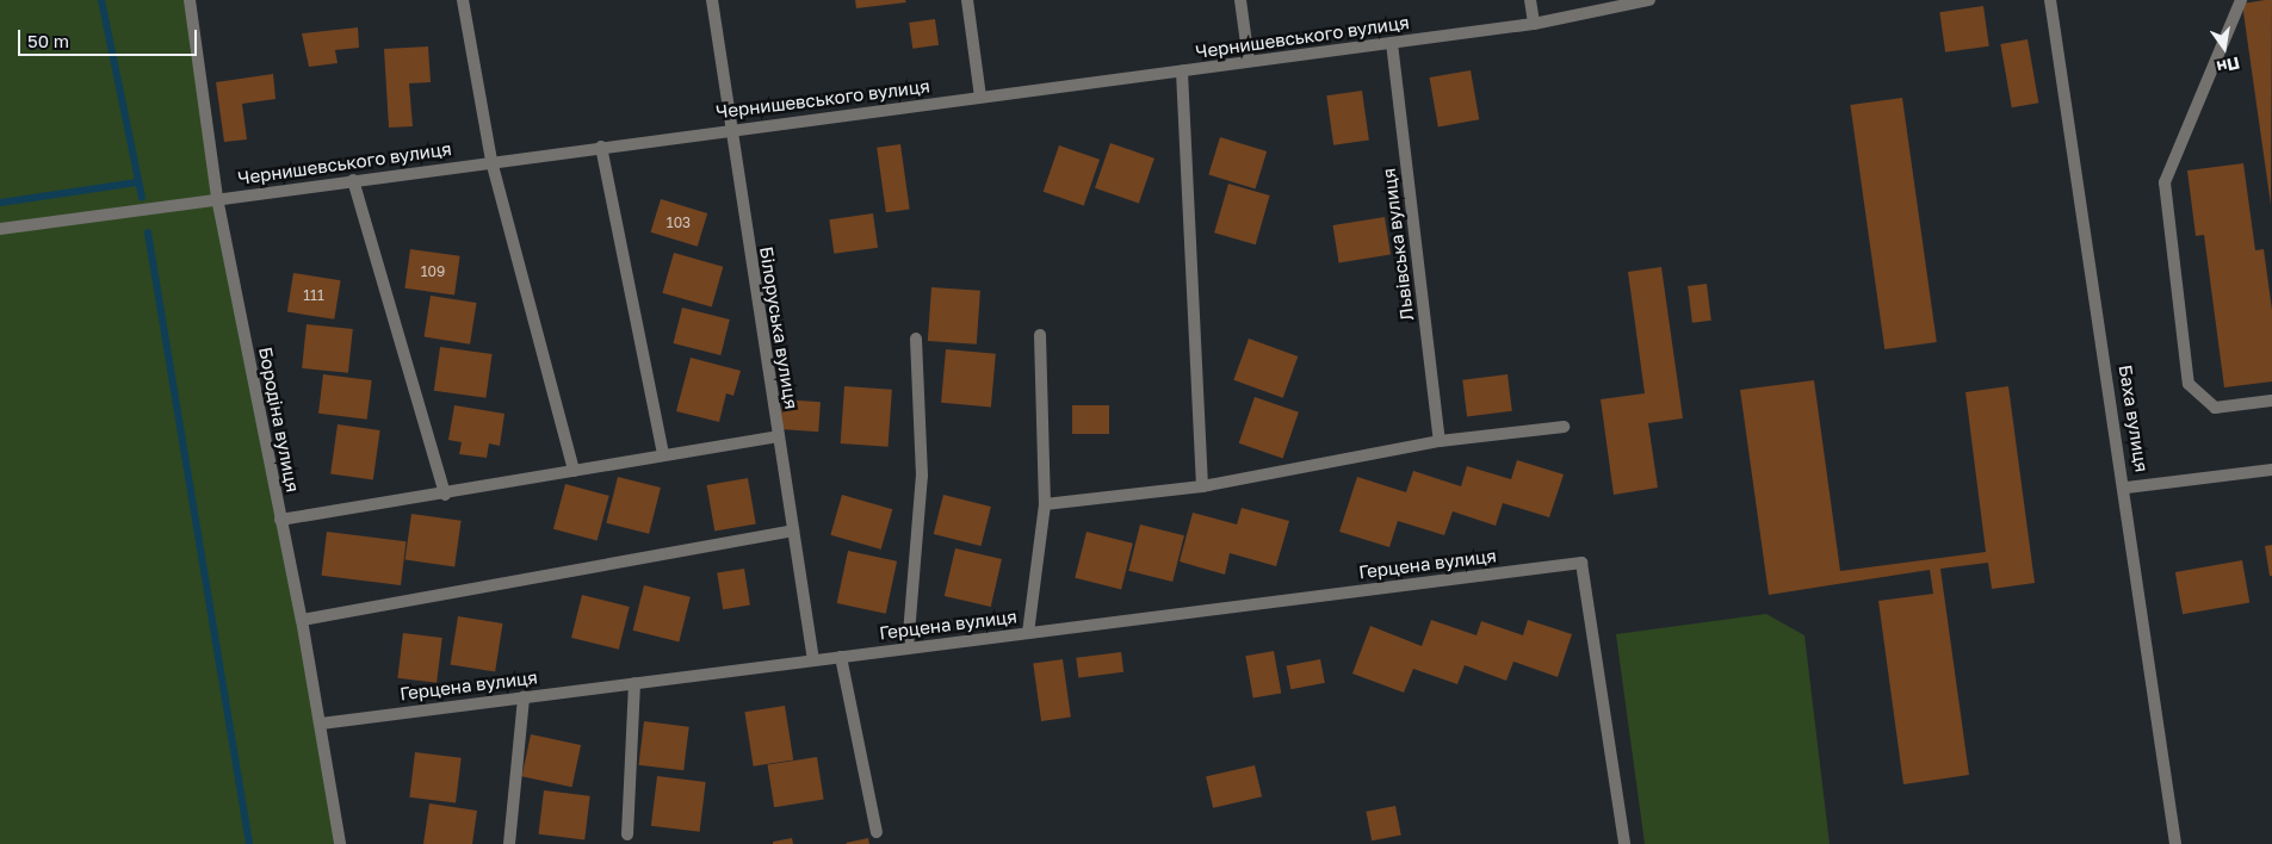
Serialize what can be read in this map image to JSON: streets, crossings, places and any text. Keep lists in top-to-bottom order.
{
  "streets": {
    "street": [
      "Чернишевського вулиця",
      "Львівська вулиця",
      "Білоруська вулиця",
      "Баха вулиця",
      "Бородіна вулиця",
      "Герцена вулиця"
    ]
  },
  "crossings": [
    ["Чернишевського вулиця", "Львівська вулиця"],
    ["Чернишевського вулиця", "Білоруська вулиця"],
    ["Чернишевського вулиця", "Бородіна вулиця"],
    ["Білоруська вулиця", "Герцена вулиця"],
    ["Бородіна вулиця", "Герцена вулиця"]
  ],
  "house_numbers": ["103", "109", "111"],
  "scale_bar": "50 m",
  "north": "bottom"
}
